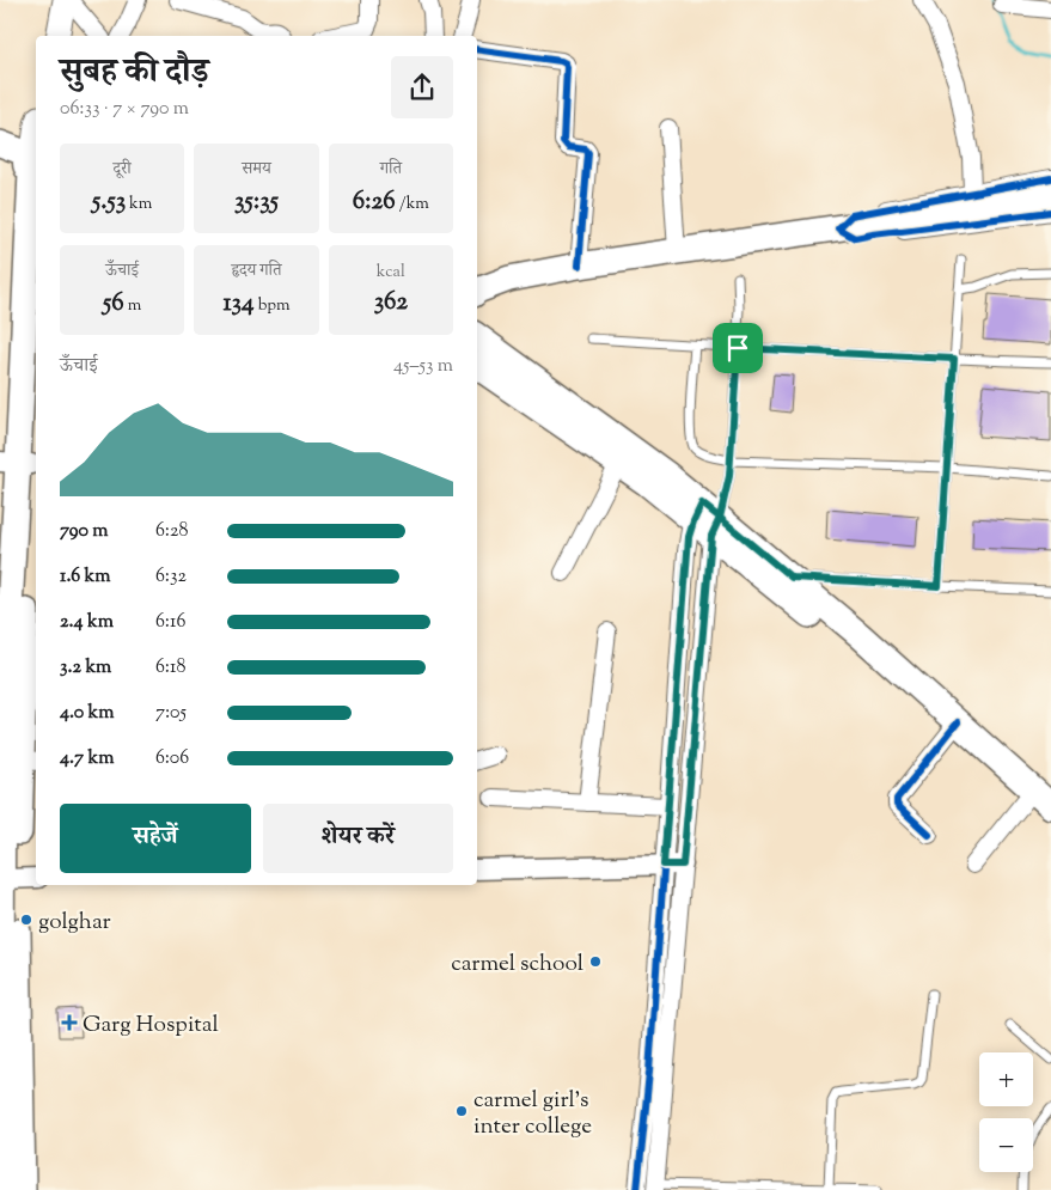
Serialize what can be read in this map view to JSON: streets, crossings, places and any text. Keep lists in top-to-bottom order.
{
  "places": {
    "other": ["golghar", "carmel school", "carmel girl's inter college"],
    "health": ["Garg Hospital"]
  },
  "page": {
    "heading": ["सुबह की दौड़", "06:33 · 7 × 790 m"],
    "stats": [
      ["दूरी", "5.53 km"],
      ["समय", "35:35"],
      ["गति", "6:26 /km"],
      ["ऊँचाई", "56 m"],
      ["हृदय गति", "134 bpm"],
      ["kcal", "362"]
    ],
    "chart": ["ऊँचाई", "45–53 m"],
    "list": [
      {
        "name": "790 m",
        "note": "6:28"
      },
      {
        "name": "1.6 km",
        "note": "6:32"
      },
      {
        "name": "2.4 km",
        "note": "6:16"
      },
      {
        "name": "3.2 km",
        "note": "6:18"
      },
      {
        "name": "4.0 km",
        "note": "7:05"
      },
      {
        "name": "4.7 km",
        "note": "6:06"
      }
    ],
    "buttons": ["सहेजें", "शेयर करें"],
    "map_buttons": ["+", "−"]
  }
}
